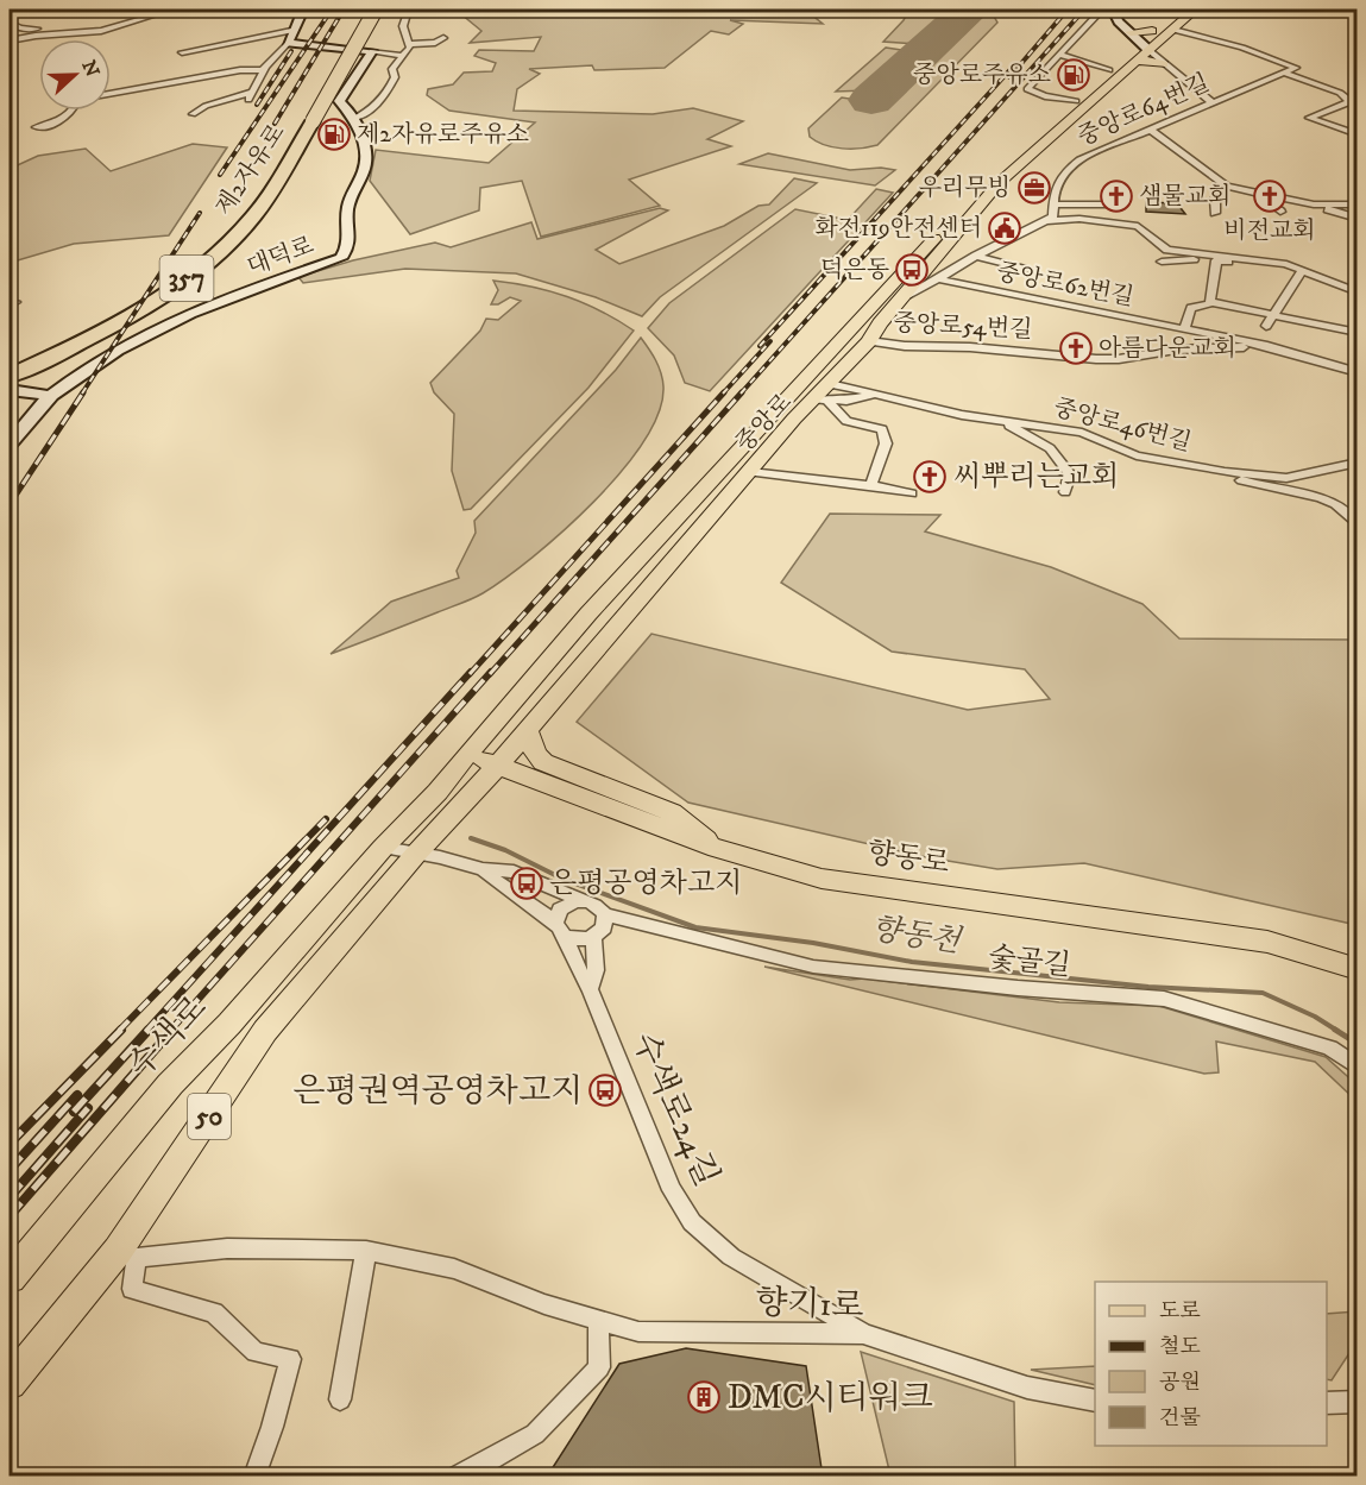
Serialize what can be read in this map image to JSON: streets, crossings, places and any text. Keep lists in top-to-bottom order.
{
  "streets": {
    "highway": ["제2자유로", "357"],
    "main road": [
      "중앙로",
      "향동로",
      "수색로",
      "50"
    ],
    "street": [
      "중앙로64번길",
      "대덕로",
      "중앙로62번길",
      "중앙로54번길",
      "중앙로46번길",
      "숯골길",
      "수색로24길",
      "향기1로"
    ]
  },
  "crossings": [
    ["중앙로64번길", "중앙로"],
    ["중앙로62번길", "중앙로54번길"],
    ["중앙로54번길", "중앙로"],
    ["중앙로", "중앙로46번길"],
    ["중앙로", "향동로"],
    ["중앙로", "수색로"],
    ["중앙로", "50"],
    ["숯골길", "수색로24길"],
    ["수색로24길", "향기1로"]
  ],
  "water": ["향동천"],
  "places": {
    "fuel station": ["중앙로주유소", "제2자유로주유소"],
    "office": ["우리무빙"],
    "church": [
      "샘물교회",
      "비전교회",
      "아름다운교회",
      "씨뿌리는교회"
    ],
    "public building": ["화전119안전센터"],
    "bus stop": ["덕은동", "은평공영차고지", "은평권역공영차고지"],
    "building": ["DMC시티워크"]
  },
  "legend": [
    "도로",
    "철도",
    "공원",
    "건물"
  ],
  "north": "right"
}
